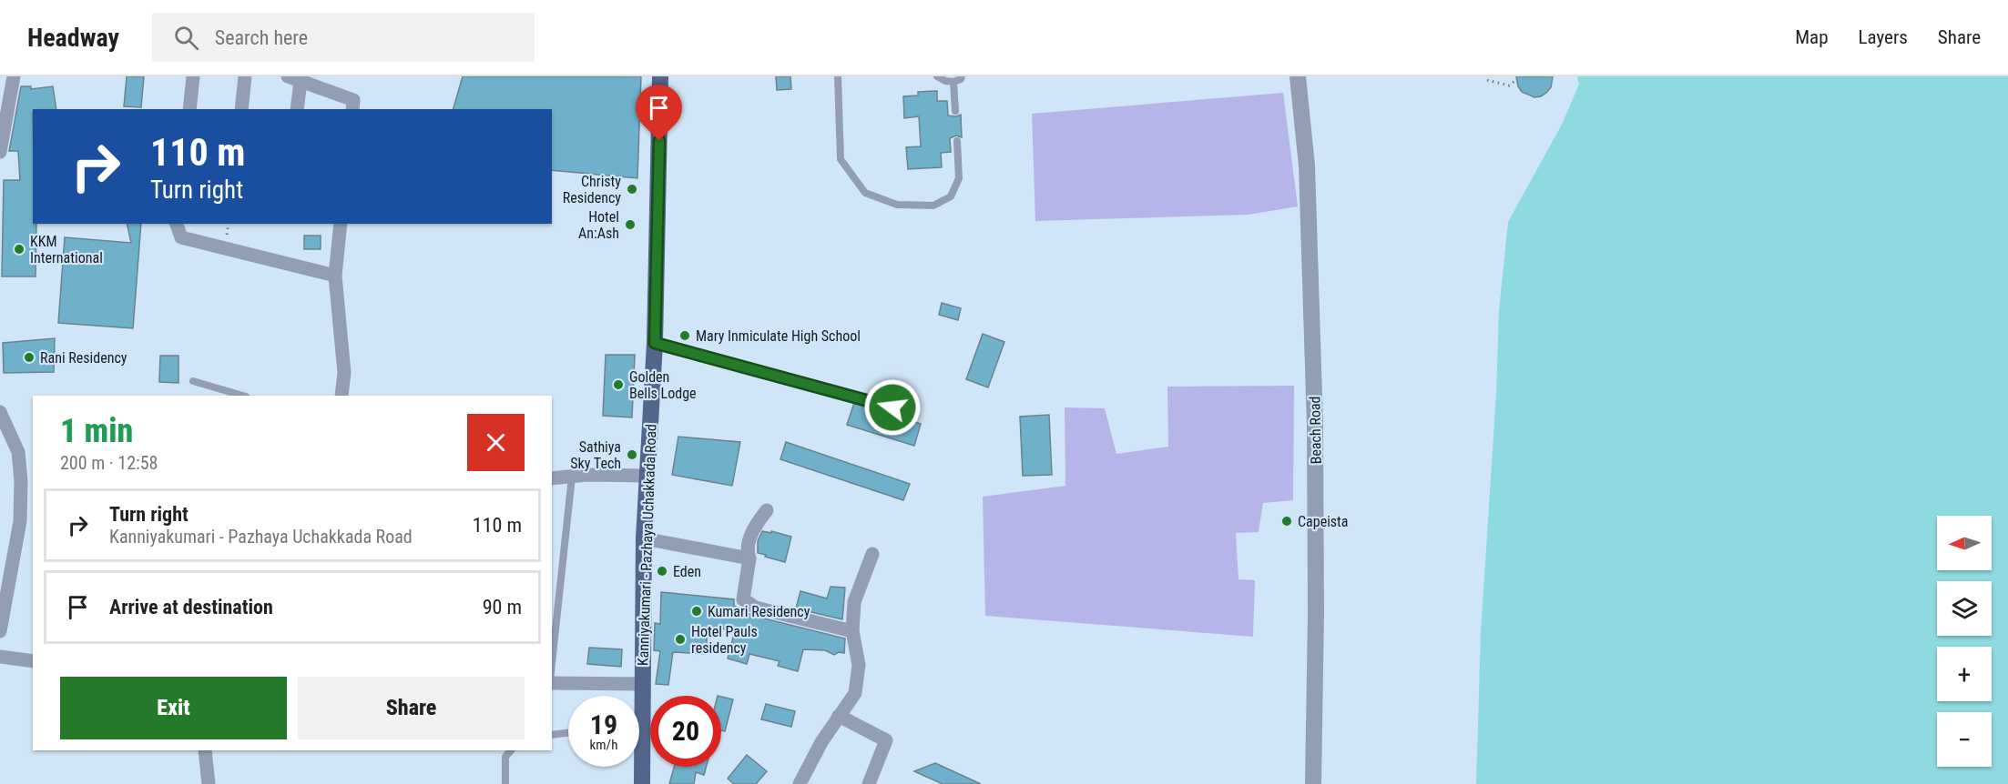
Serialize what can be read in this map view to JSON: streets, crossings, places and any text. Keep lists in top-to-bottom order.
{
  "streets": {
    "main road": ["Kanniyakumari - Pazhaya Uchakkada Road"],
    "street": ["Beach Road"]
  },
  "places": [
    "Christy Residency",
    "Hotel An:Ash",
    "KKM International",
    "Mary Inmiculate High School",
    "Rani Residency",
    "Golden Bells Lodge",
    "Sathiya Sky Tech",
    "Capeista",
    "Eden",
    "Kumari Residency",
    "Hotel Pauls residency"
  ],
  "north": "left",
  "page": {
    "header": "Headway",
    "search": "Search here",
    "nav": ["Map", "Layers", "Share"],
    "turn": ["110 m", "Turn right"],
    "heading": ["1 min", "200 m · 12:58"],
    "list": [
      {
        "name": "Turn right",
        "note": "Kanniyakumari - Pazhaya Uchakkada Road",
        "value": "110 m"
      },
      {
        "name": "Arrive at destination",
        "value": "90 m"
      }
    ],
    "map_buttons": ["+", "−"],
    "buttons": ["Exit", "Share"],
    "speed": "19 km/h",
    "limit": "20"
  }
}
